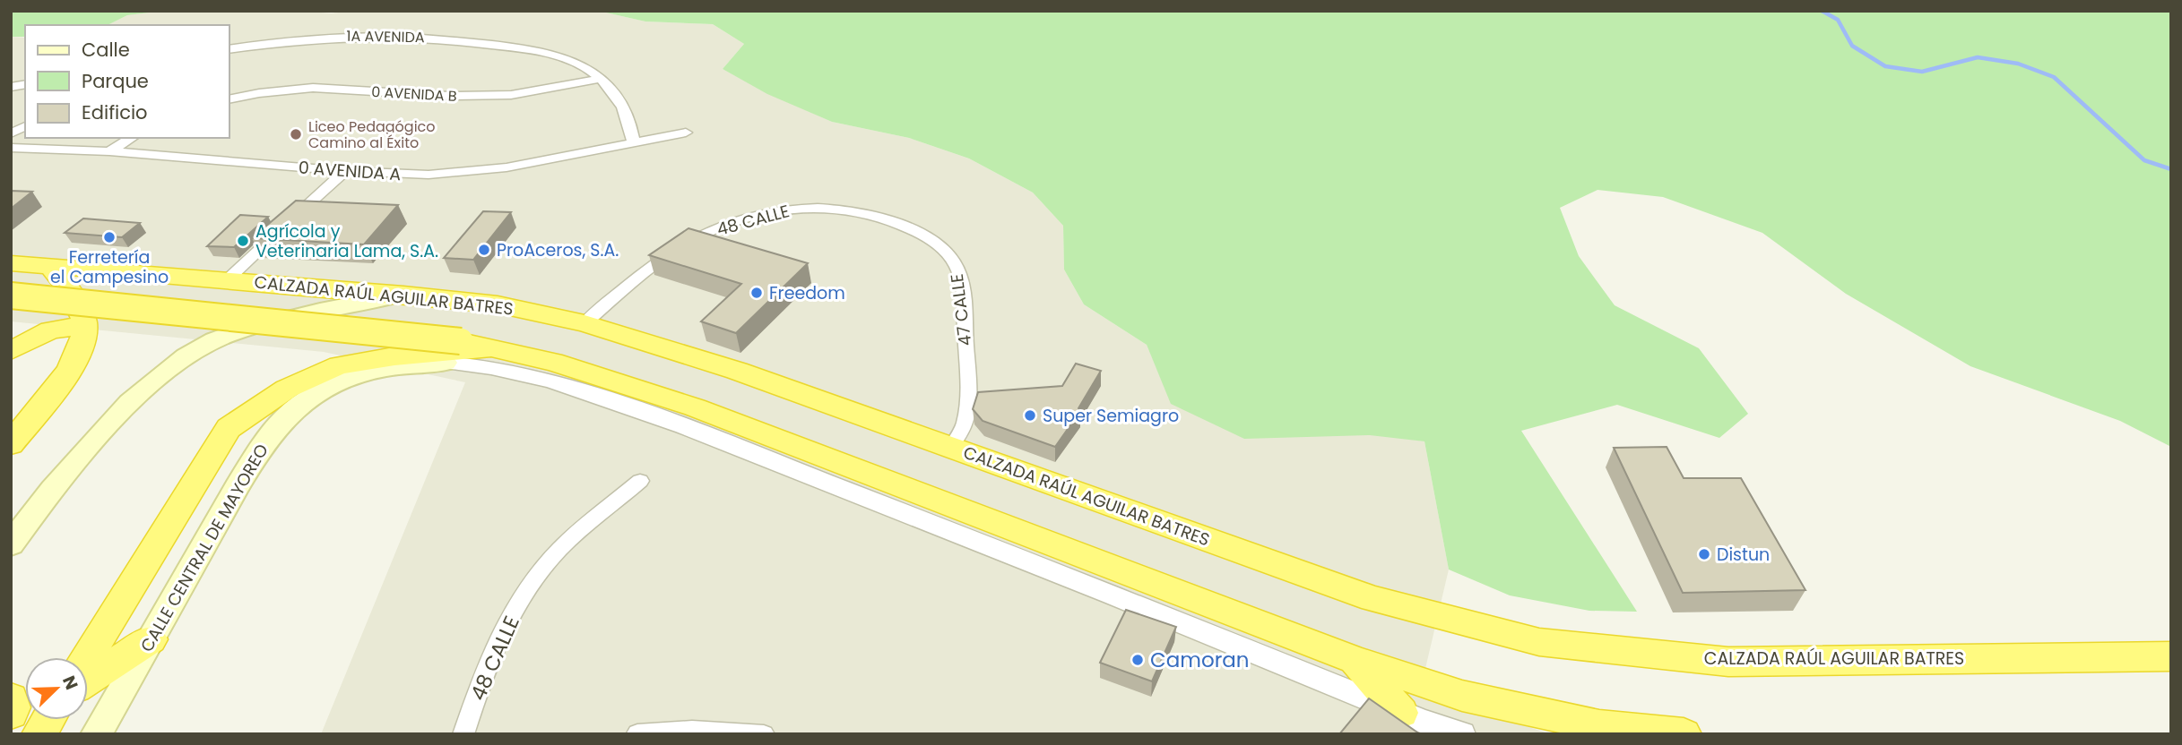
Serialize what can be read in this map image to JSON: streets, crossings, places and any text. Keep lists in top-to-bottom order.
{
  "streets": {
    "highway": ["CALZADA RAÚL AGUILAR BATRES"],
    "main road": ["CALLE CENTRAL DE MAYOREO"],
    "street": [
      "1A AVENIDA",
      "0 AVENIDA B",
      "0 AVENIDA A",
      "48 CALLE",
      "47 CALLE"
    ]
  },
  "crossings": [
    ["1A AVENIDA", "0 AVENIDA B"],
    ["1A AVENIDA", "0 AVENIDA A"],
    ["48 CALLE", "CALZADA RAÚL AGUILAR BATRES"],
    ["48 CALLE", "47 CALLE"],
    ["CALZADA RAÚL AGUILAR BATRES", "47 CALLE"],
    ["CALZADA RAÚL AGUILAR BATRES", "CALLE CENTRAL DE MAYOREO"]
  ],
  "places": [
    "Liceo Pedagógico Camino al Éxito",
    "Ferretería el Campesino",
    "Agrícola y Veterinaria Lama, S.A.",
    "ProAceros, S.A.",
    "Freedom",
    "Super Semiagro",
    "Distun",
    "Camoran"
  ],
  "legend": ["Calle", "Parque", "Edificio"],
  "north": "top right"
}
